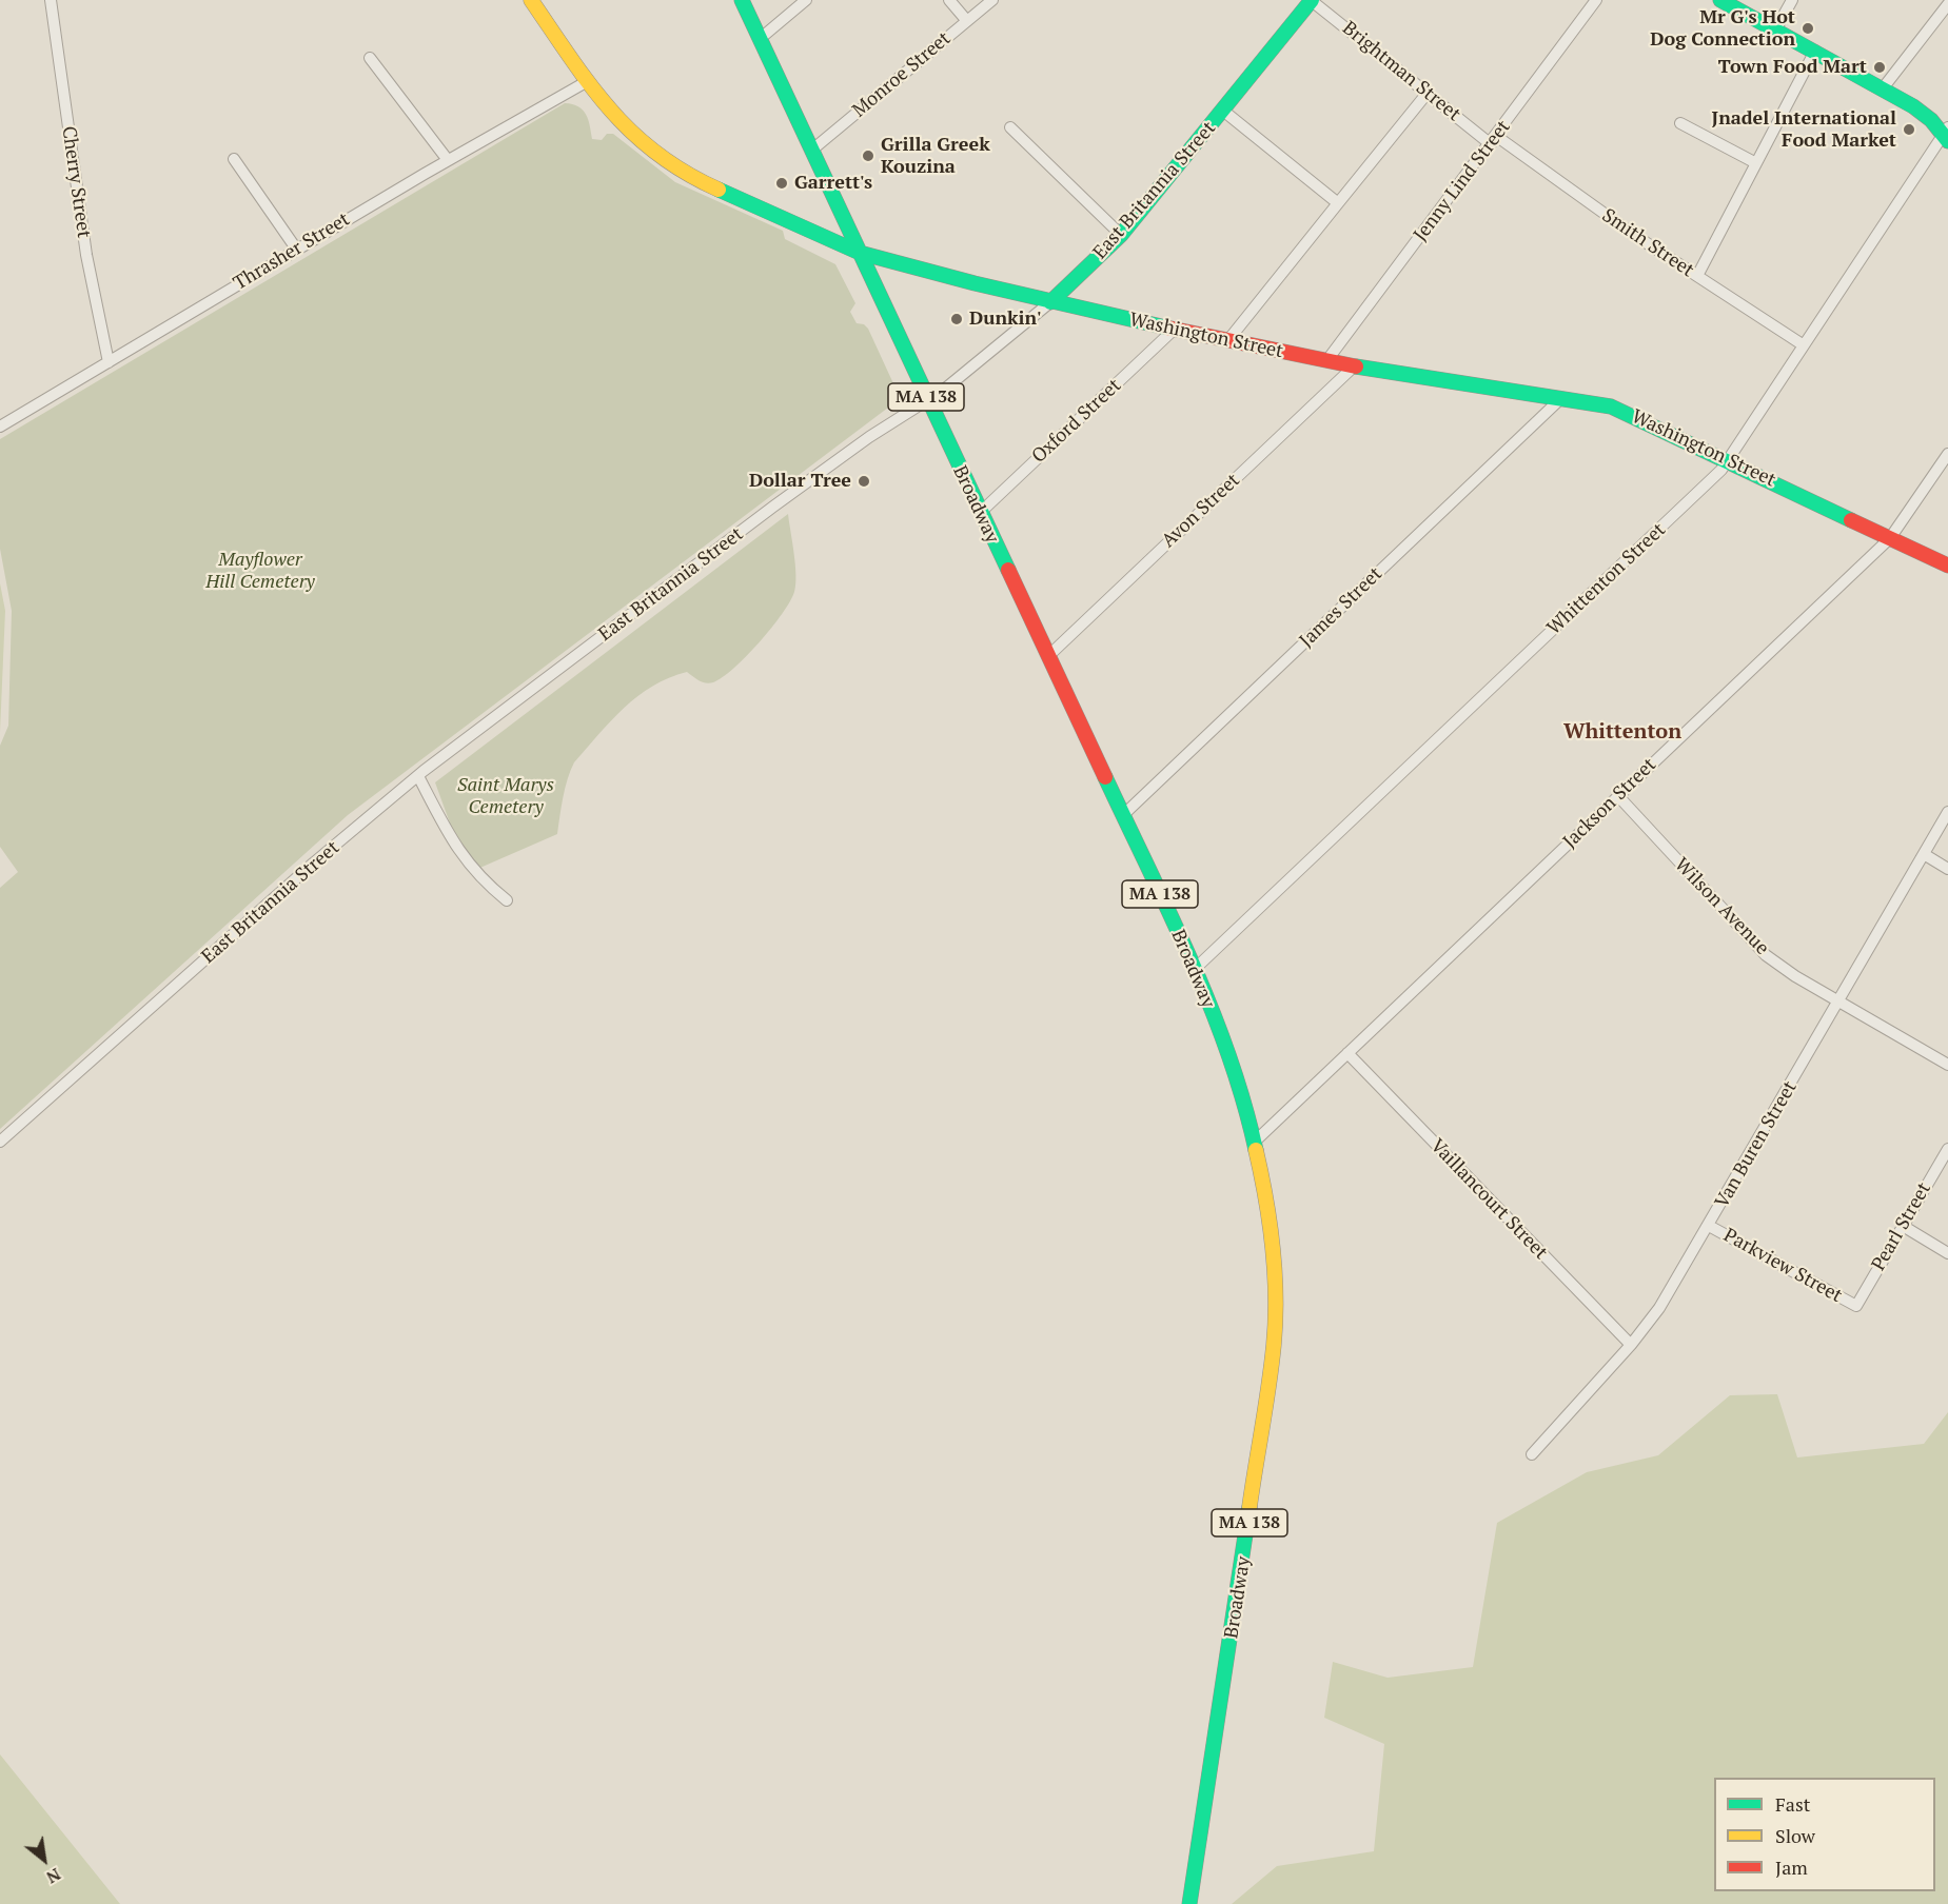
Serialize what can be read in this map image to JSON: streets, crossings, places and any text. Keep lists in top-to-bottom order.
{
  "streets": {
    "main road": [
      "East Britannia Street",
      "Washington Street",
      "MA 138",
      "Broadway"
    ],
    "street": [
      "Brightman Street",
      "Monroe Street",
      "Jenny Lind Street",
      "Cherry Street",
      "Smith Street",
      "Thrasher Street",
      "Oxford Street",
      "Avon Street",
      "Whittenton Street",
      "James Street",
      "Jackson Street",
      "Wilson Avenue",
      "Van Buren Street",
      "Vaillancourt Street",
      "Pearl Street",
      "Parkview Street"
    ]
  },
  "crossings": [
    ["Brightman Street", "Jenny Lind Street"],
    ["Brightman Street", "East Britannia Street"],
    ["Brightman Street", "Smith Street"],
    ["Monroe Street", "Broadway"],
    ["Jenny Lind Street", "Smith Street"],
    ["Jenny Lind Street", "Washington Street"],
    ["Cherry Street", "Thrasher Street"],
    ["East Britannia Street", "Washington Street"],
    ["East Britannia Street", "Broadway"],
    ["Smith Street", "Whittenton Street"],
    ["Thrasher Street", "Washington Street"],
    ["Washington Street", "Oxford Street"],
    ["Washington Street", "Broadway"],
    ["Washington Street", "Avon Street"],
    ["Washington Street", "Whittenton Street"],
    ["Washington Street", "James Street"],
    ["Washington Street", "Jackson Street"],
    ["Oxford Street", "Broadway"],
    ["Broadway", "Avon Street"],
    ["Broadway", "Whittenton Street"],
    ["Broadway", "James Street"],
    ["Broadway", "Jackson Street"],
    ["Jackson Street", "Wilson Avenue"],
    ["Jackson Street", "Vaillancourt Street"],
    ["Wilson Avenue", "Van Buren Street"],
    ["Van Buren Street", "Vaillancourt Street"],
    ["Van Buren Street", "Parkview Street"],
    ["Pearl Street", "Parkview Street"]
  ],
  "districts": ["Whittenton"],
  "parks": ["Mayflower Hill Cemetery", "Saint Marys Cemetery"],
  "places": [
    "Mr G's Hot Dog Connection",
    "Town Food Mart",
    "Jnadel International Food Market",
    "Grilla Greek Kouzina",
    "Garrett's",
    "Dunkin'",
    "Dollar Tree"
  ],
  "legend": ["Fast", "Slow", "Jam"],
  "north": "bottom right"
}
